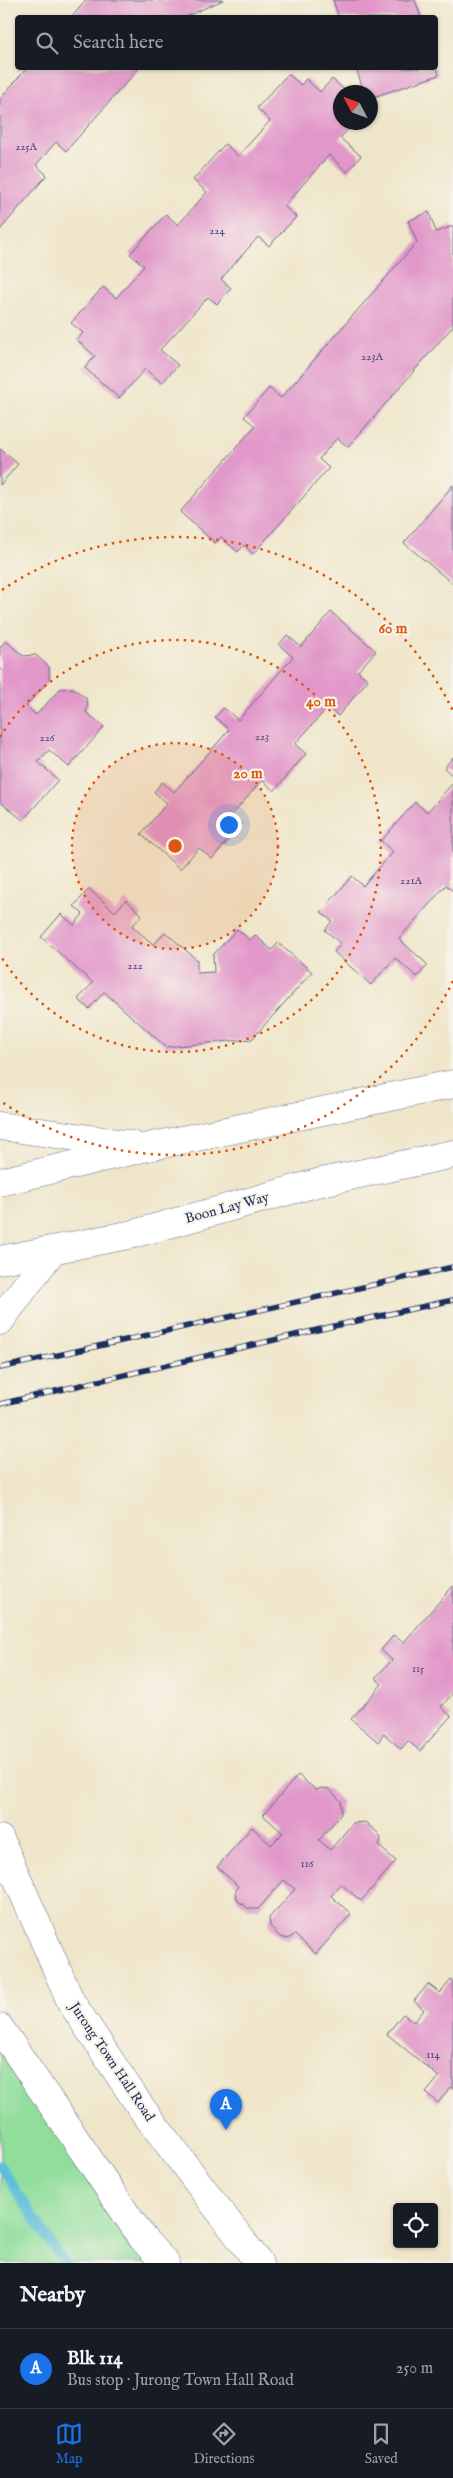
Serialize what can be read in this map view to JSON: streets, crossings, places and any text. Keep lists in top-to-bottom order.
{
  "streets": {
    "main road": ["Boon Lay Way", "Jurong Town Hall Road"]
  },
  "house_numbers": [
    "225A",
    "224",
    "223A",
    "223",
    "226",
    "221A",
    "222",
    "115",
    "116",
    "114"
  ],
  "north": "top left",
  "page": {
    "search": "Search here",
    "pins": "A",
    "heading": "Nearby",
    "list": [
      {
        "mark": "A",
        "name": "Blk 114",
        "note": "Bus stop · Jurong Town Hall Road",
        "value": "250 m"
      }
    ],
    "nav": ["Map", "Directions", "Saved"]
  },
  "rings": ["60 m", "40 m", "20 m"]
}
